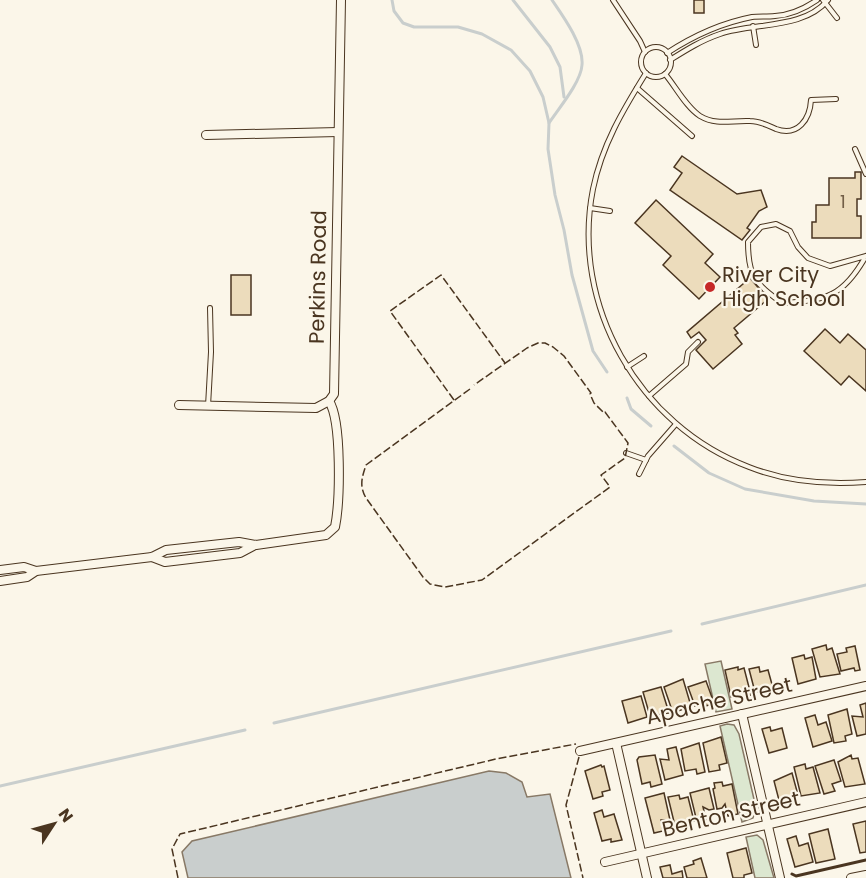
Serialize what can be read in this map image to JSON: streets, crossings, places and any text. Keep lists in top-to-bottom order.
{
  "streets": {
    "street": ["Perkins Road", "Apache Street", "Benton Street"]
  },
  "places": ["River City High School"],
  "house_numbers": ["1"],
  "north": "top right"
}
